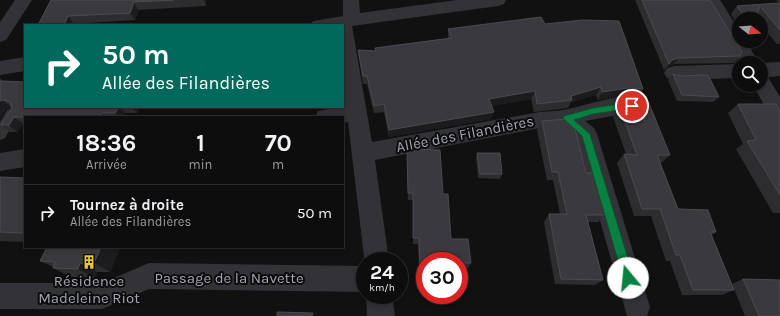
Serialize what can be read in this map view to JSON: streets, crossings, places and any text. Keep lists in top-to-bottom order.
{
  "streets": {
    "street": ["Allée des Filandières", "Passage de la Navette"]
  },
  "places": {
    "building": ["Résidence Madeleine Riot"]
  },
  "north": "right",
  "page": {
    "turn": ["50 m", "Allée des Filandières"],
    "eta": [
      "18:36",
      "Arrivée",
      "1",
      "min",
      "70",
      "m"
    ],
    "list": [
      {
        "name": "Tournez à droite",
        "note": "Allée des Filandières",
        "value": "50 m"
      }
    ],
    "speed": "24 km/h",
    "limit": "30"
  }
}
